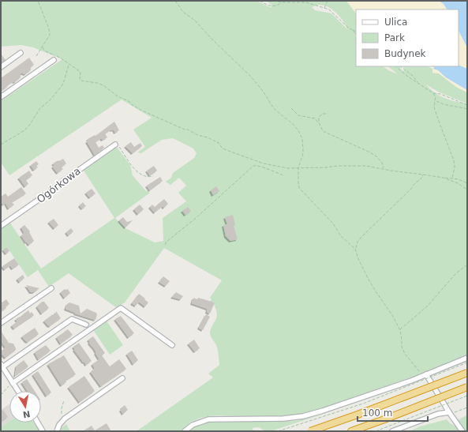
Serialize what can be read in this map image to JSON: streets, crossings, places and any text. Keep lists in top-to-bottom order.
{
  "streets": {
    "street": ["Ogórkowa"]
  },
  "legend": ["Ulica", "Park", "Budynek"],
  "scale_bar": "100 m",
  "north": "bottom"
}
